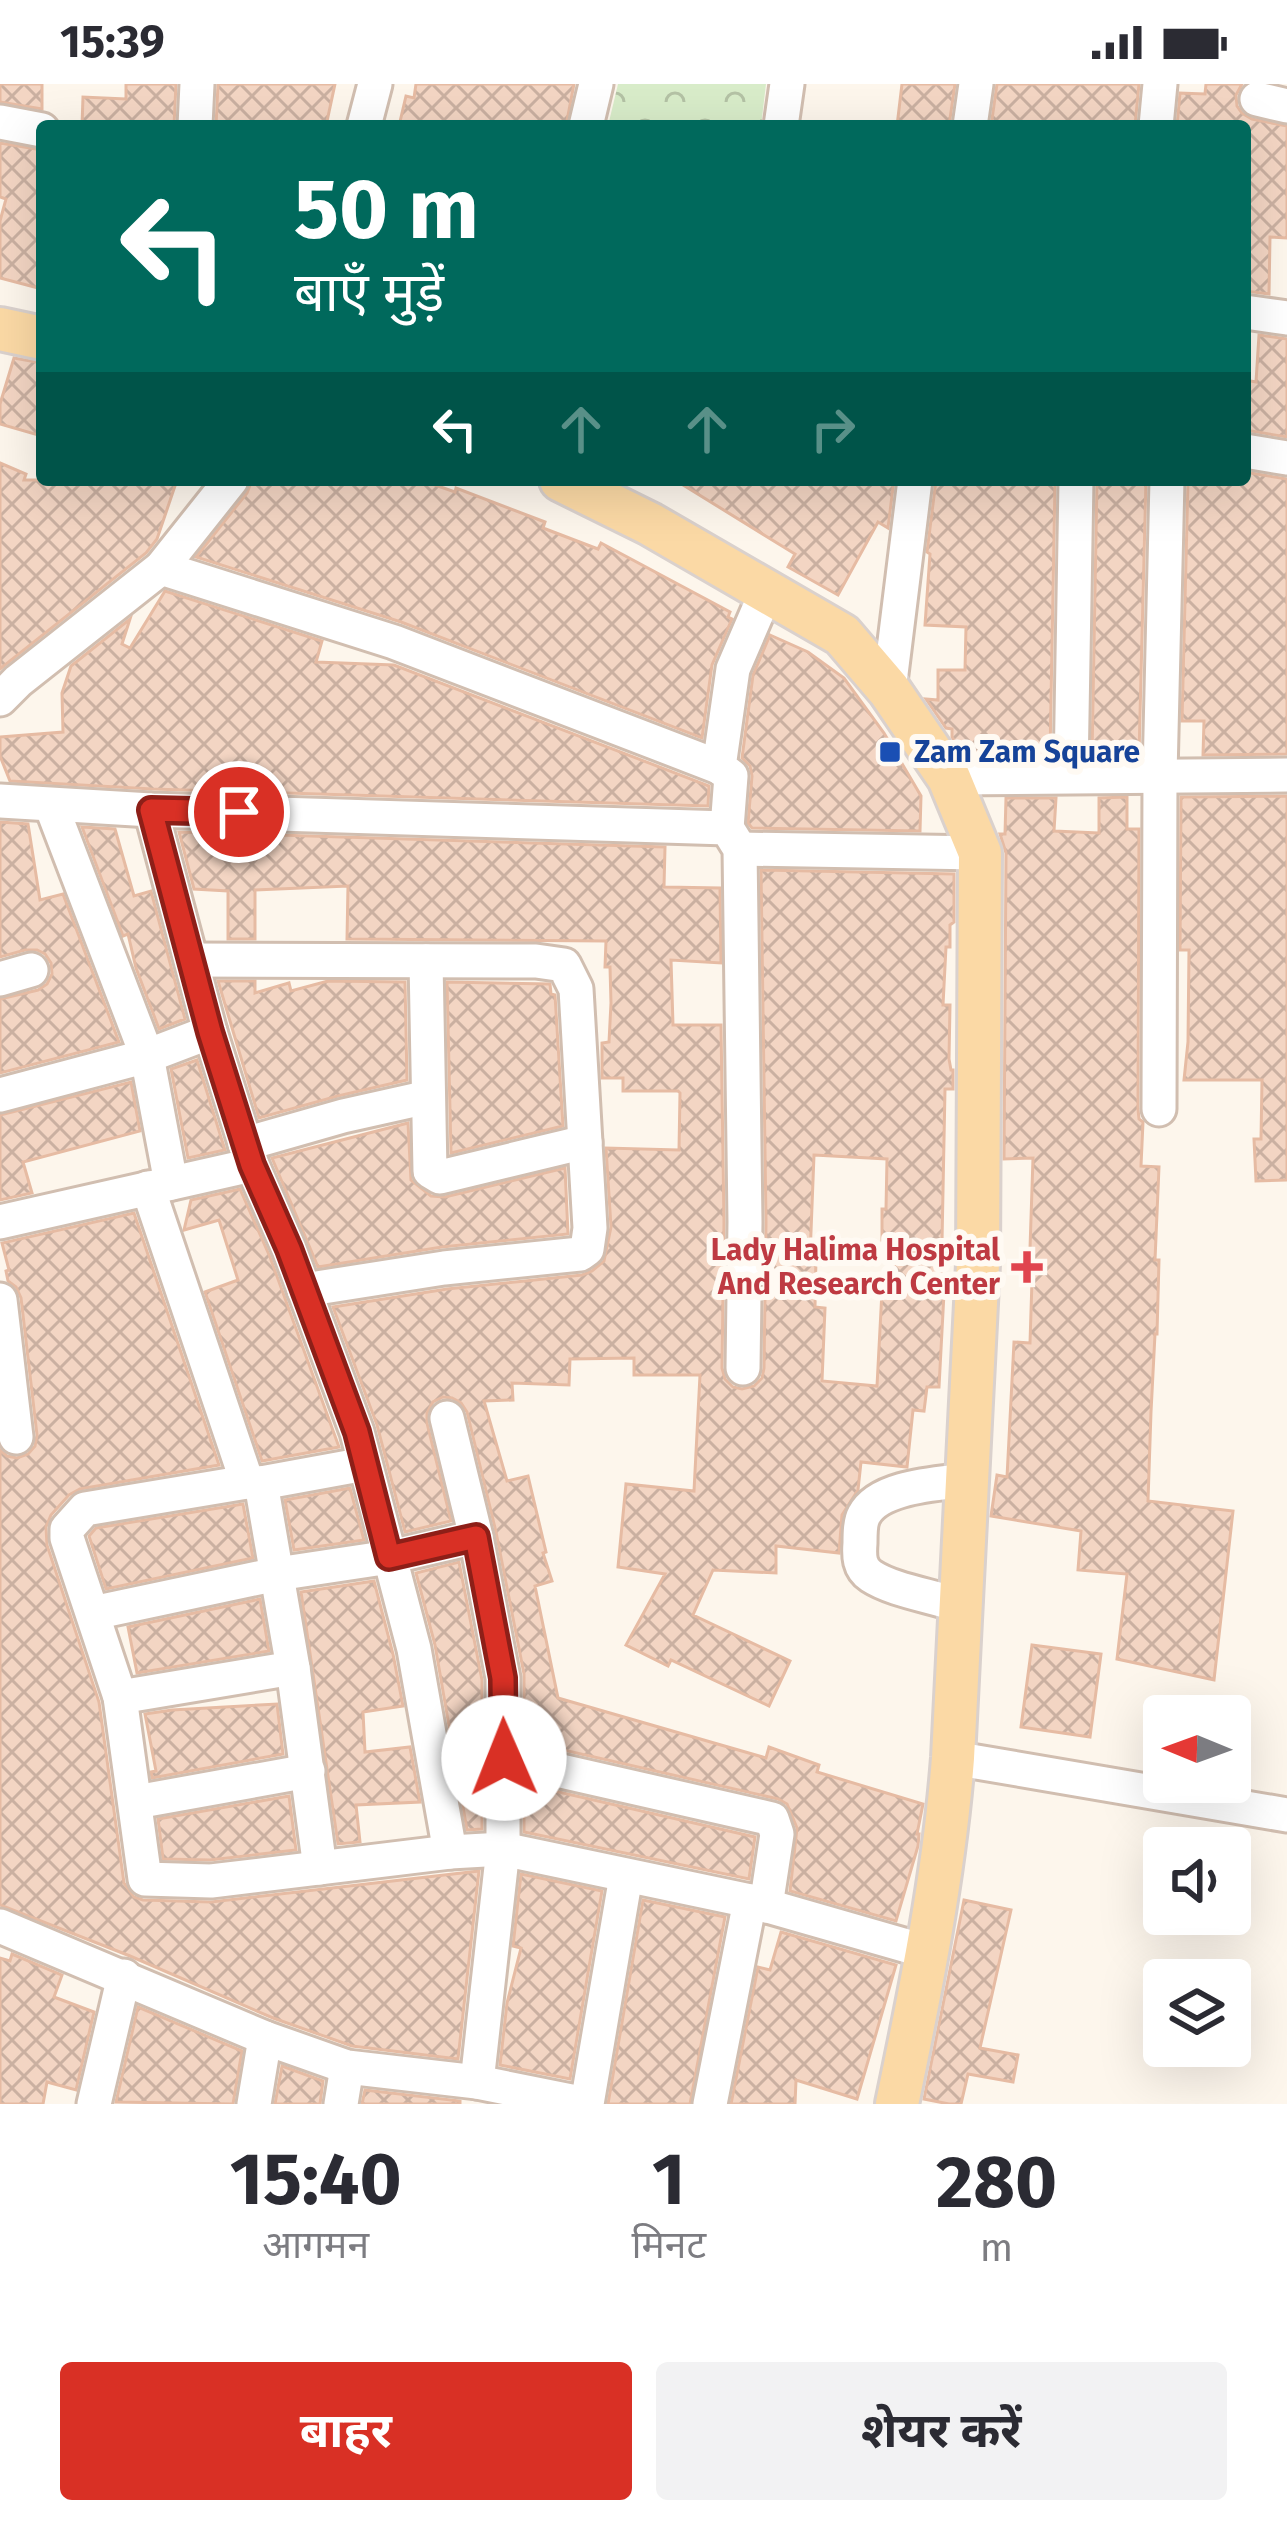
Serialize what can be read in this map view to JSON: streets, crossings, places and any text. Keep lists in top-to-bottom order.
{
  "places": {
    "transit": ["Zam Zam Square"],
    "health": ["Lady Halima Hospital And Research Center"]
  },
  "north": "left",
  "page": {
    "status": "15:39",
    "turn": ["50 m", "बाएँ मुड़ें"],
    "eta": [
      "15:40",
      "आगमन",
      "1",
      "मिनट",
      "280",
      "m"
    ],
    "buttons": ["बाहर", "शेयर करें"]
  }
}
